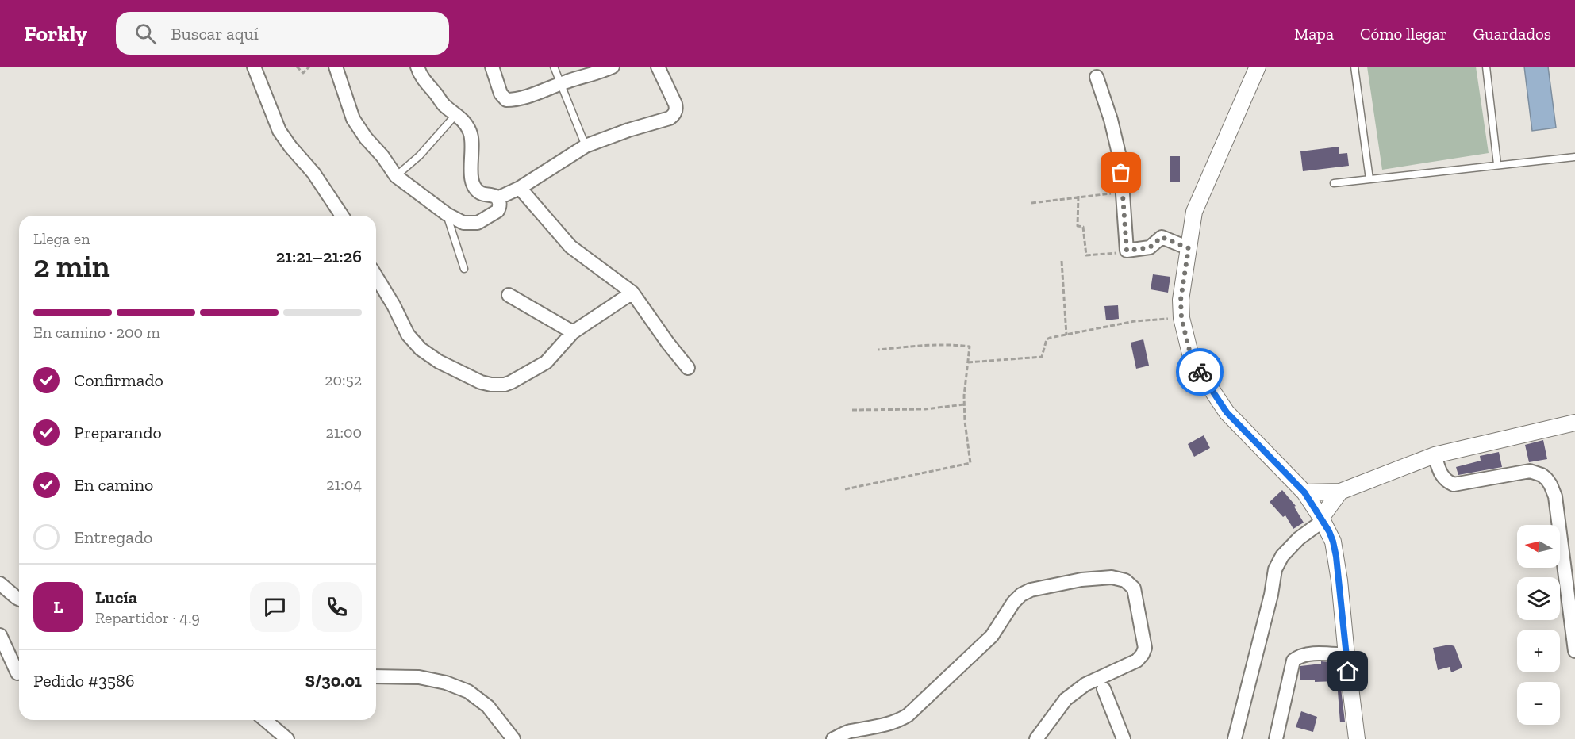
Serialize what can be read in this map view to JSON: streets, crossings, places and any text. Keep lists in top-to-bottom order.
{
  "north": "left",
  "page": {
    "header": "Forkly",
    "search": "Buscar aquí",
    "nav": ["Mapa", "Cómo llegar", "Guardados"],
    "heading": ["2 min", "Llega en", "21:21–21:26"],
    "panel": [
      "Lucía",
      "Repartidor · 4.9",
      "Pedido #3586",
      "S/30.01"
    ],
    "bar": "En camino · 200 m",
    "list": [
      ["Confirmado", "20:52"],
      ["Preparando", "21:00"],
      ["En camino", "21:04"],
      "Entregado"
    ],
    "map_buttons": ["+", "−"],
    "round": "L"
  }
}
